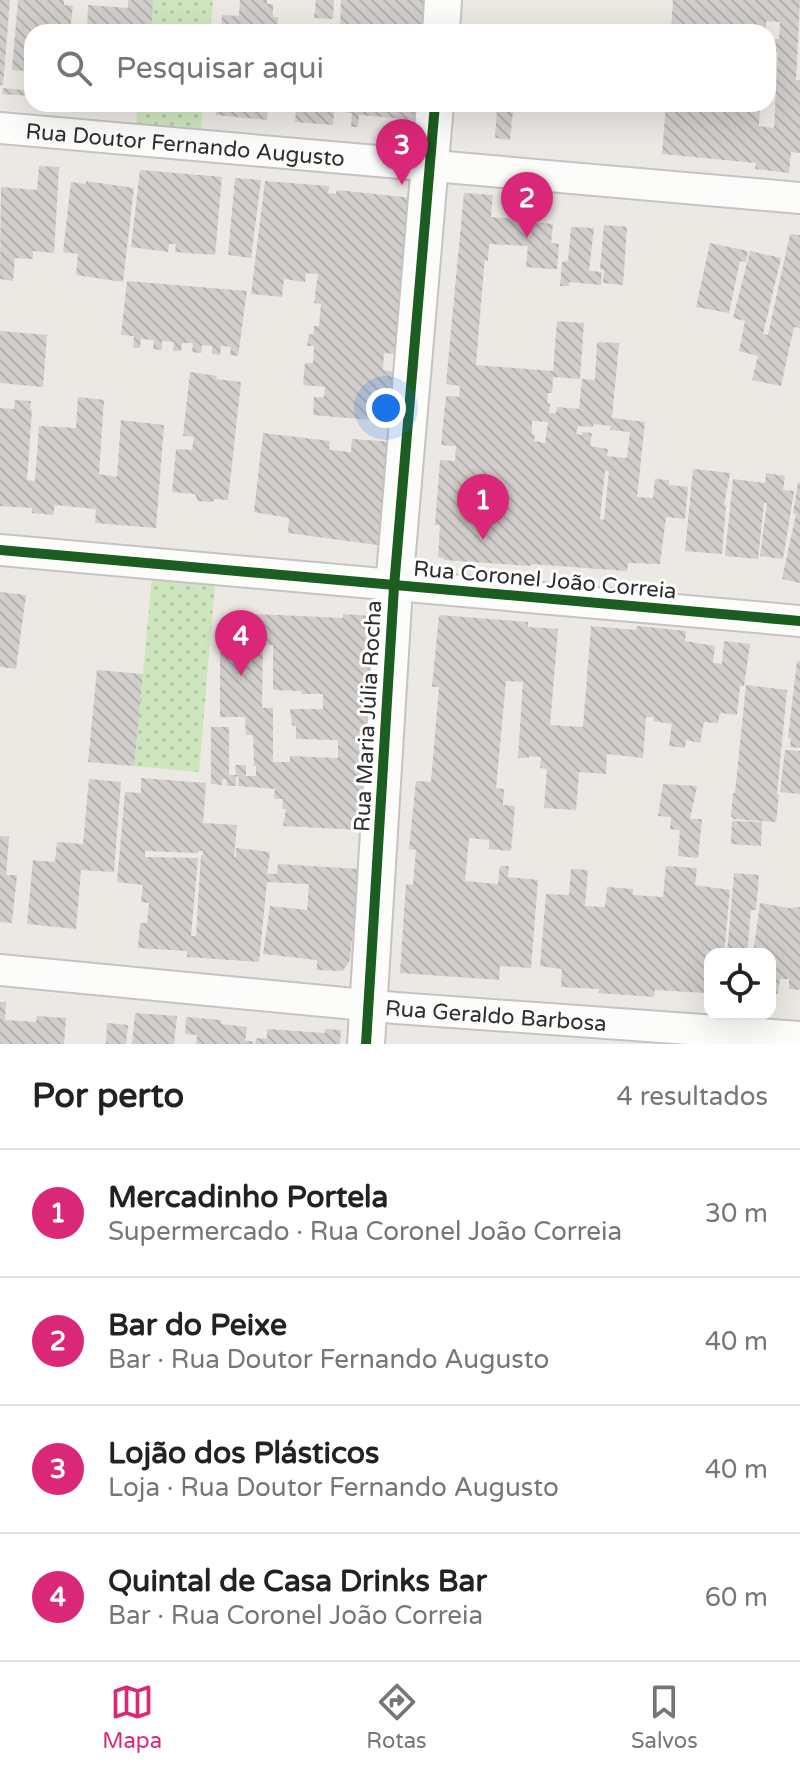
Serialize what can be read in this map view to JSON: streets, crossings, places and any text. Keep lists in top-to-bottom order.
{
  "streets": {
    "street": [
      "Rua Doutor Fernando Augusto",
      "Rua Coronel João Correia",
      "Rua Maria Júlia Rocha",
      "Rua Geraldo Barbosa"
    ]
  },
  "crossings": [
    ["Rua Doutor Fernando Augusto", "Rua Maria Júlia Rocha"],
    ["Rua Coronel João Correia", "Rua Maria Júlia Rocha"],
    ["Rua Maria Júlia Rocha", "Rua Geraldo Barbosa"]
  ],
  "page": {
    "search": "Pesquisar aqui",
    "pins": [
      "3",
      "2",
      "1",
      "4"
    ],
    "heading": ["Por perto", "4 resultados"],
    "list": [
      {
        "mark": "1",
        "name": "Mercadinho Portela",
        "note": "Supermercado · Rua Coronel João Correia",
        "value": "30 m"
      },
      {
        "mark": "2",
        "name": "Bar do Peixe",
        "note": "Bar · Rua Doutor Fernando Augusto",
        "value": "40 m"
      },
      {
        "mark": "3",
        "name": "Lojão dos Plásticos",
        "note": "Loja · Rua Doutor Fernando Augusto",
        "value": "40 m"
      },
      {
        "mark": "4",
        "name": "Quintal de Casa Drinks Bar",
        "note": "Bar · Rua Coronel João Correia",
        "value": "60 m"
      }
    ],
    "nav": ["Mapa", "Rotas", "Salvos"]
  }
}
